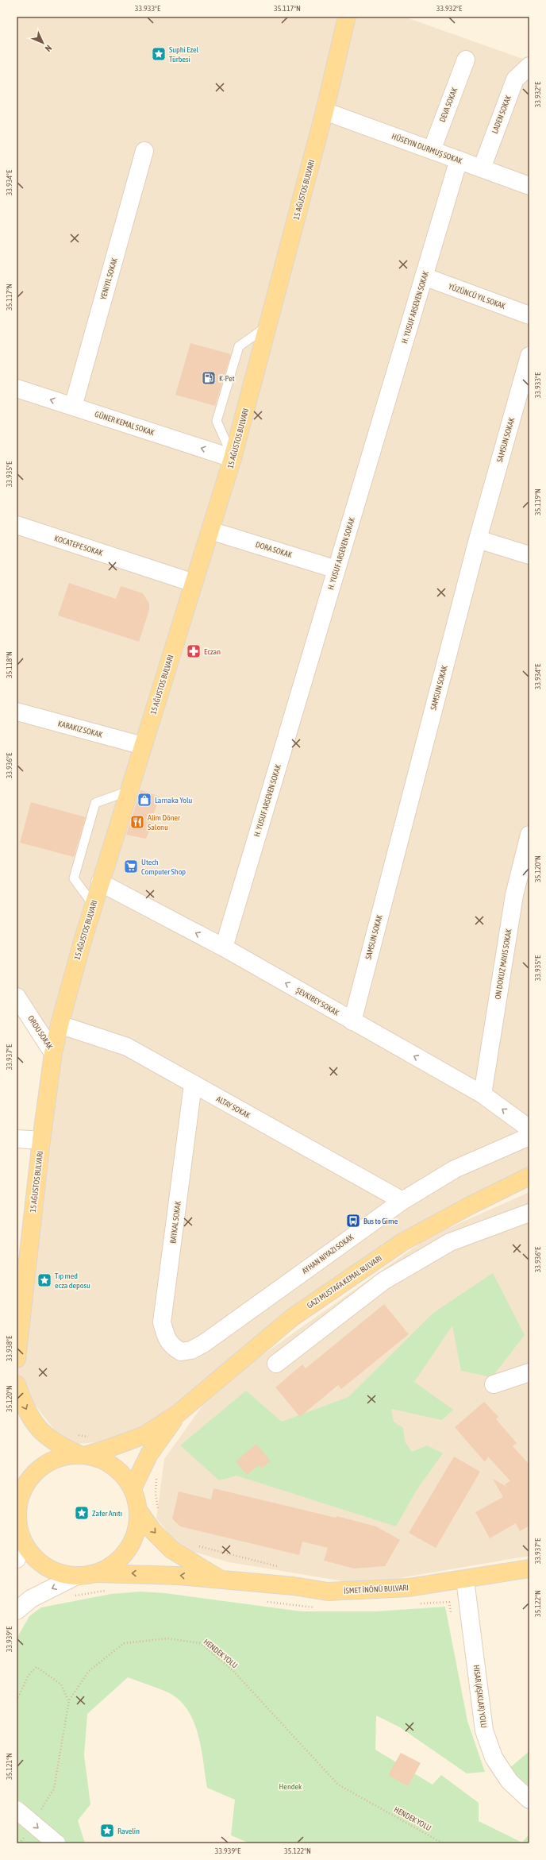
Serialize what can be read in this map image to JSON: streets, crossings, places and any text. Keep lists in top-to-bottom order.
{
  "streets": {
    "main road": ["15 AĞUSTOS BULVARI"],
    "street": [
      "DEVA SOKAK",
      "LADEN SOKAK",
      "HÜSEYIN DURMUŞ SOKAK",
      "H. YUSUF ARSEVEN SOKAK",
      "GÜNER KEMAL SOKAK",
      "SAMSUN SOKAK",
      "KOCATEPE SOKAK",
      "DORA SOKAK",
      "ŞEVKIBEY SOKAK",
      "ORDU SOKAK",
      "ALTAY SOKAK",
      "BAYKAL SOKAK",
      "AYHAN NIYAZI SOKAK"
    ],
    "path": ["HENDEK YOLU"]
  },
  "crossings": [
    ["DEVA SOKAK", "HÜSEYIN DURMUŞ SOKAK"],
    ["LADEN SOKAK", "HÜSEYIN DURMUŞ SOKAK"],
    ["HÜSEYIN DURMUŞ SOKAK", "15 AĞUSTOS BULVARI"],
    ["HÜSEYIN DURMUŞ SOKAK", "H. YUSUF ARSEVEN SOKAK"],
    ["15 AĞUSTOS BULVARI", "GÜNER KEMAL SOKAK"],
    ["15 AĞUSTOS BULVARI", "KOCATEPE SOKAK"],
    ["15 AĞUSTOS BULVARI", "DORA SOKAK"],
    ["15 AĞUSTOS BULVARI", "ŞEVKIBEY SOKAK"],
    ["15 AĞUSTOS BULVARI", "ORDU SOKAK"],
    ["15 AĞUSTOS BULVARI", "ALTAY SOKAK"],
    ["H. YUSUF ARSEVEN SOKAK", "DORA SOKAK"],
    ["H. YUSUF ARSEVEN SOKAK", "ŞEVKIBEY SOKAK"],
    ["SAMSUN SOKAK", "ŞEVKIBEY SOKAK"],
    ["ALTAY SOKAK", "BAYKAL SOKAK"],
    ["ALTAY SOKAK", "AYHAN NIYAZI SOKAK"],
    ["BAYKAL SOKAK", "AYHAN NIYAZI SOKAK"]
  ],
  "one_way": ["GÜNER KEMAL SOKAK", "ŞEVKIBEY SOKAK"],
  "parks": ["Hendek"],
  "places": {
    "place": [
      "Suphi Ezel Türbesi",
      "Tıp med ecza deposu",
      "Zafer Anıtı",
      "Ravelin"
    ],
    "fuel station": ["K-Pet"],
    "pharmacy": ["Eczan"],
    "shop": ["Larnaka Yolu"],
    "restaurant": ["Alim Döner Salonu"],
    "supermarket": ["Utech Computer Shop"],
    "bus stop": ["Bus to Girne"]
  },
  "north": "bottom right",
  "coordinates": [
    "33.933°E",
    "35.117°N",
    "33.932°E",
    "33.934°E",
    "33.935°E",
    "35.119°N",
    "35.118°N",
    "33.936°E",
    "35.120°N",
    "33.937°E",
    "33.938°E",
    "35.122°N",
    "33.939°E",
    "35.121°N"
  ]
}
